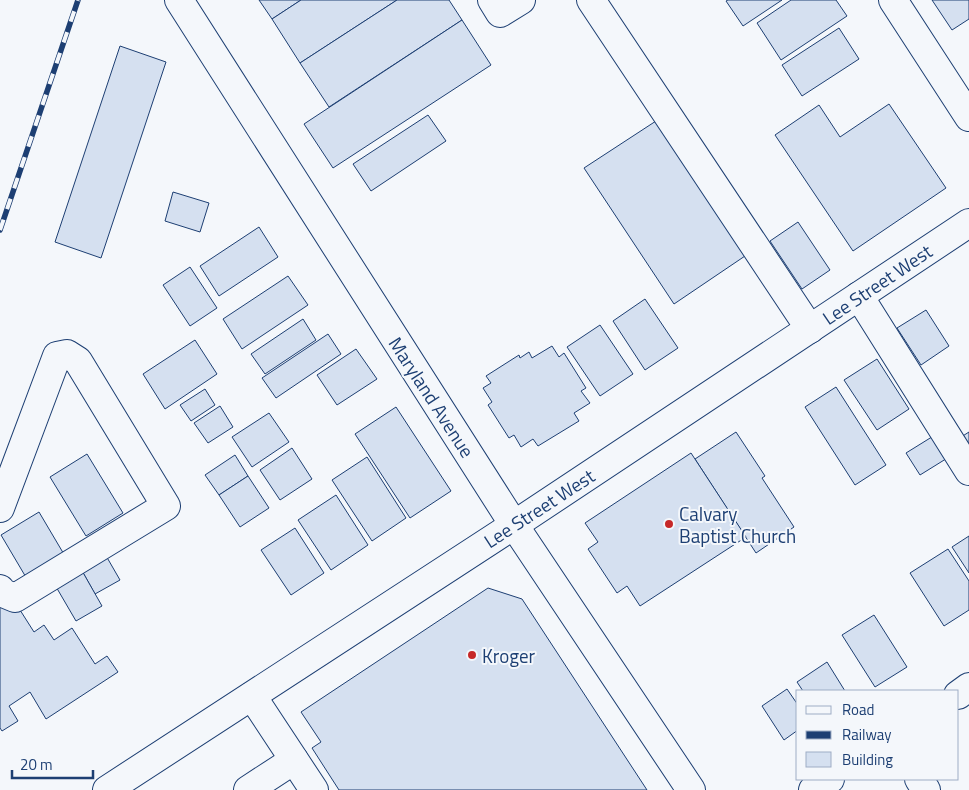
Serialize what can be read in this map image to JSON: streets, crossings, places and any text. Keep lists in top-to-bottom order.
{
  "streets": {
    "street": ["Lee Street West", "Maryland Avenue"]
  },
  "crossings": [
    ["Lee Street West", "Maryland Avenue"]
  ],
  "places": ["Calvary Baptist Church", "Kroger"],
  "legend": ["Road", "Railway", "Building"],
  "scale_bar": "20 m"
}
